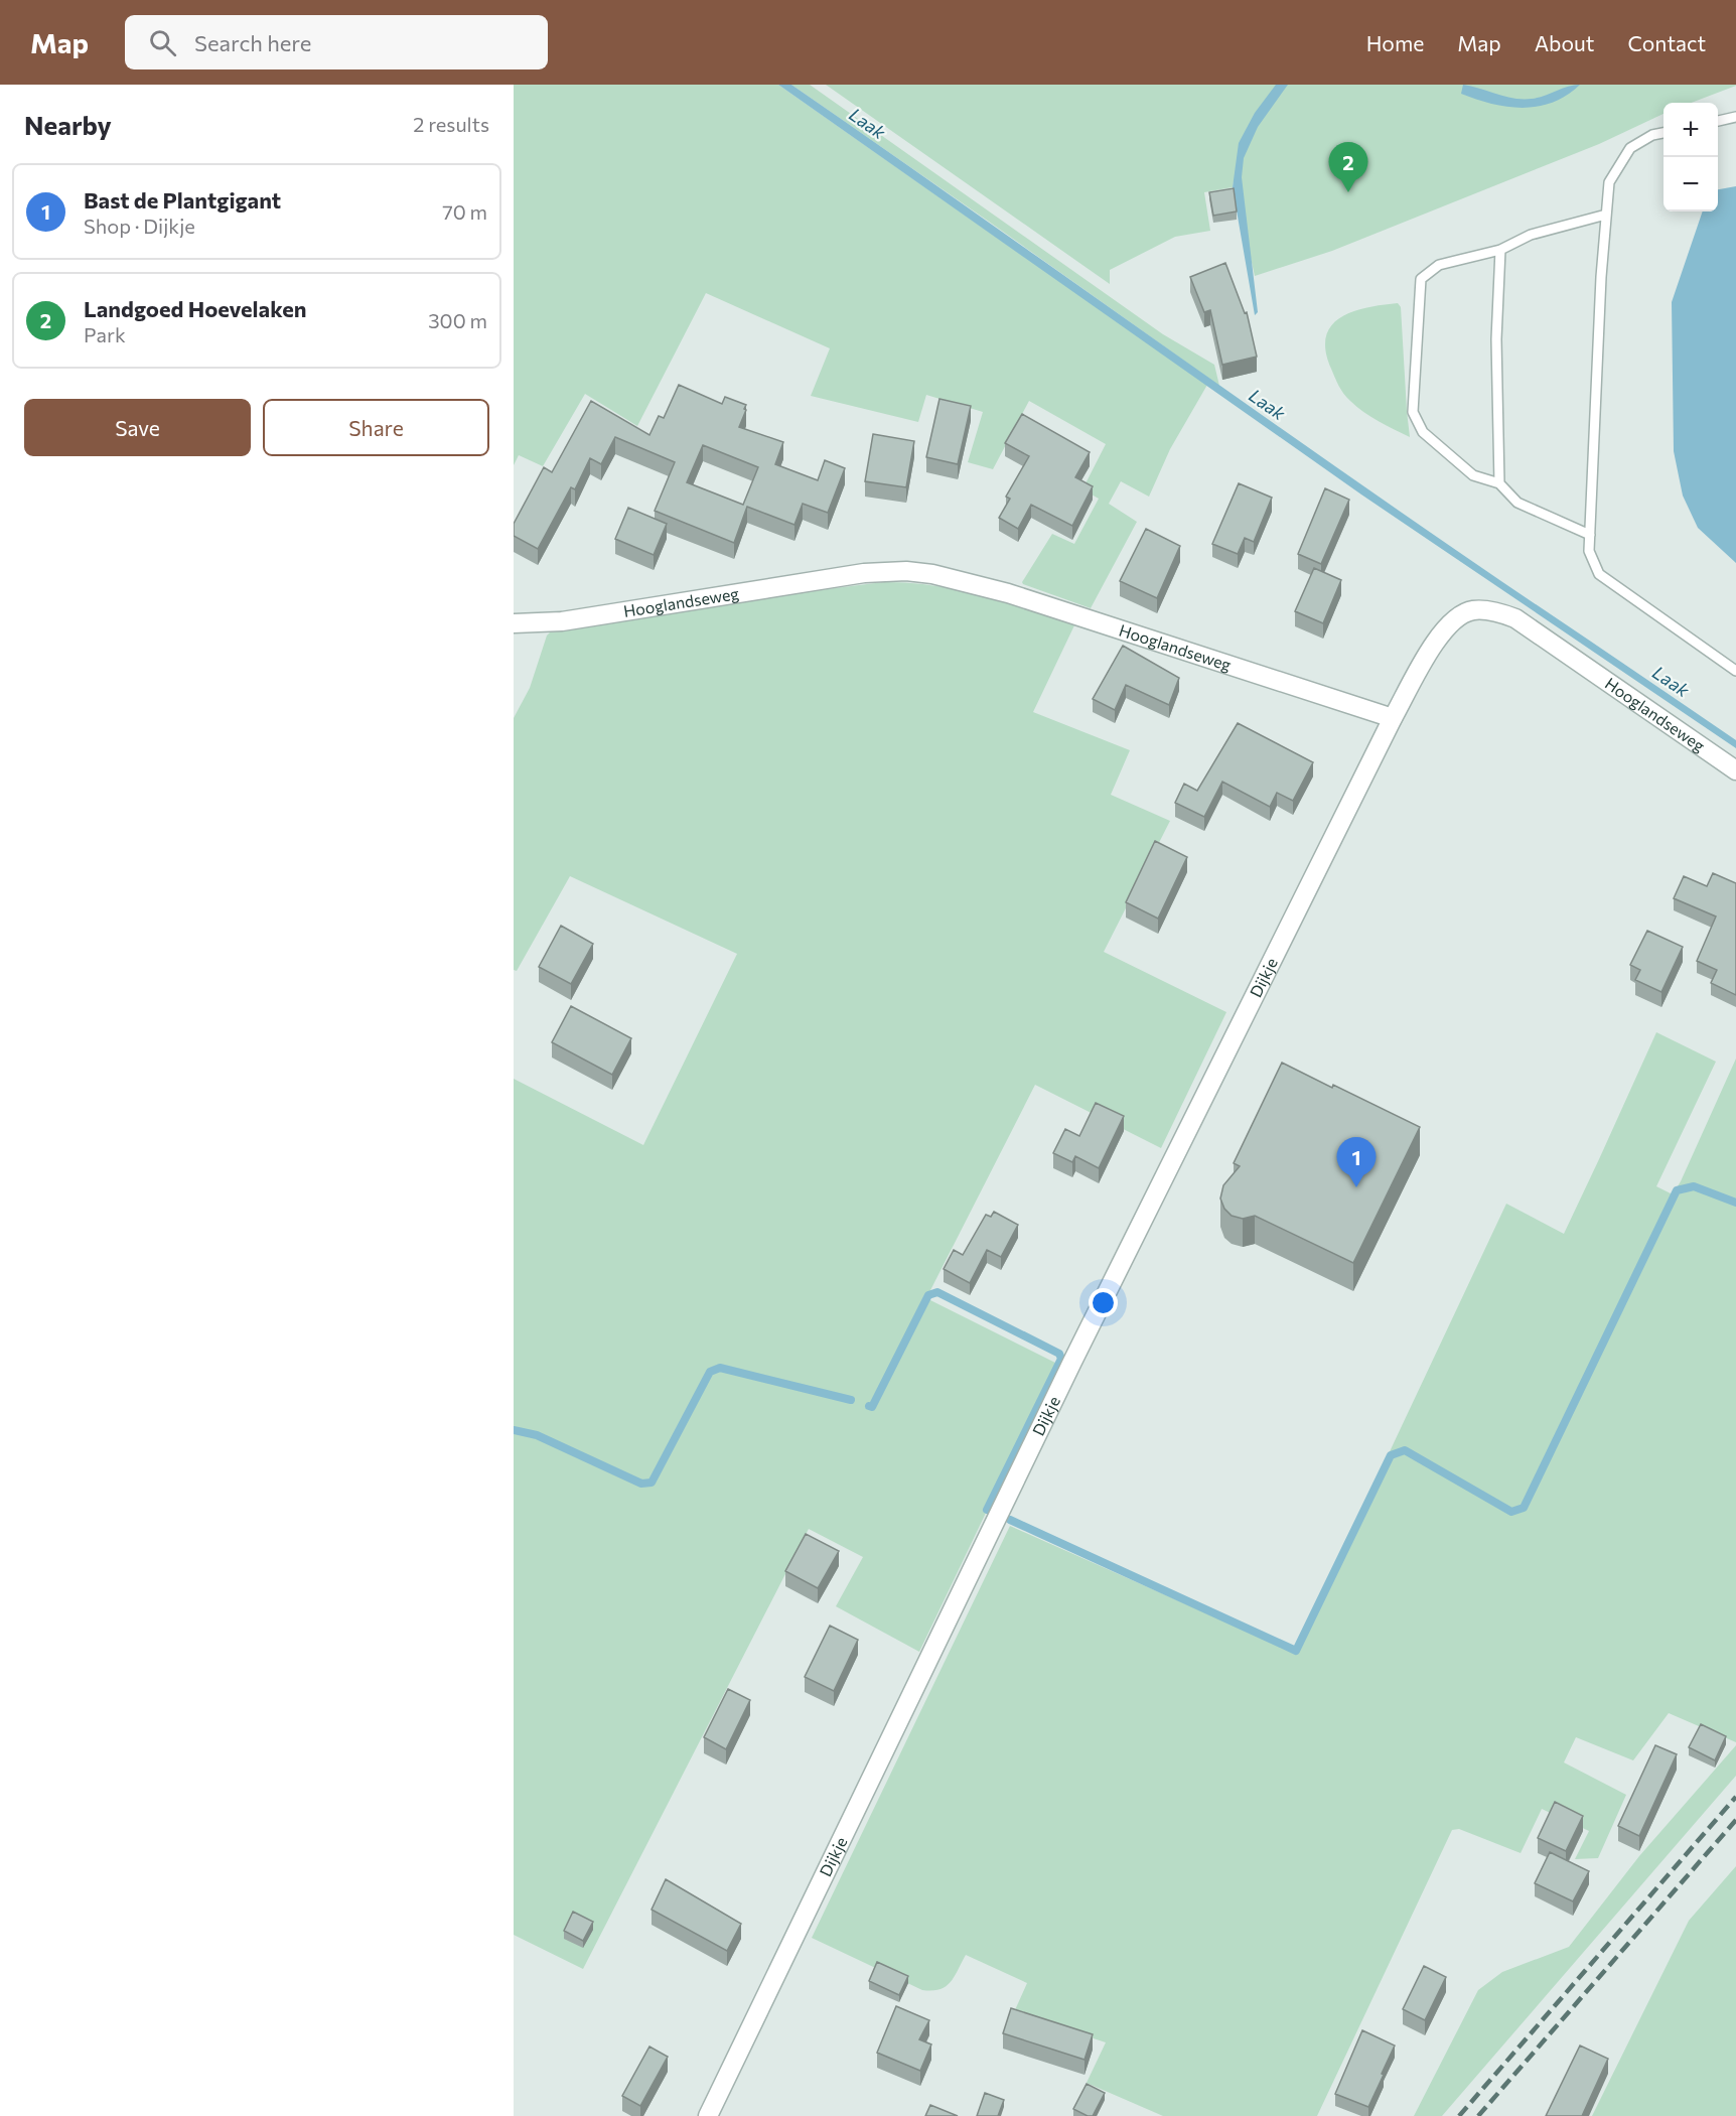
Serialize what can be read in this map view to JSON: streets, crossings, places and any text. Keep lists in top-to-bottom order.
{
  "streets": {
    "street": ["Hooglandseweg", "Dijkje"]
  },
  "crossings": [
    ["Hooglandseweg", "Dijkje"]
  ],
  "water": ["Laak"],
  "page": {
    "header": "Map",
    "search": "Search here",
    "nav": [
      "Home",
      "Map",
      "About",
      "Contact"
    ],
    "heading": ["Nearby", "2 results"],
    "map_buttons": ["+", "−"],
    "pins": ["2", "1"],
    "list": [
      {
        "mark": "1",
        "name": "Bast de Plantgigant",
        "note": "Shop · Dijkje",
        "value": "70 m"
      },
      {
        "mark": "2",
        "name": "Landgoed Hoevelaken",
        "note": "Park",
        "value": "300 m"
      }
    ],
    "buttons": ["Save", "Share"]
  }
}
